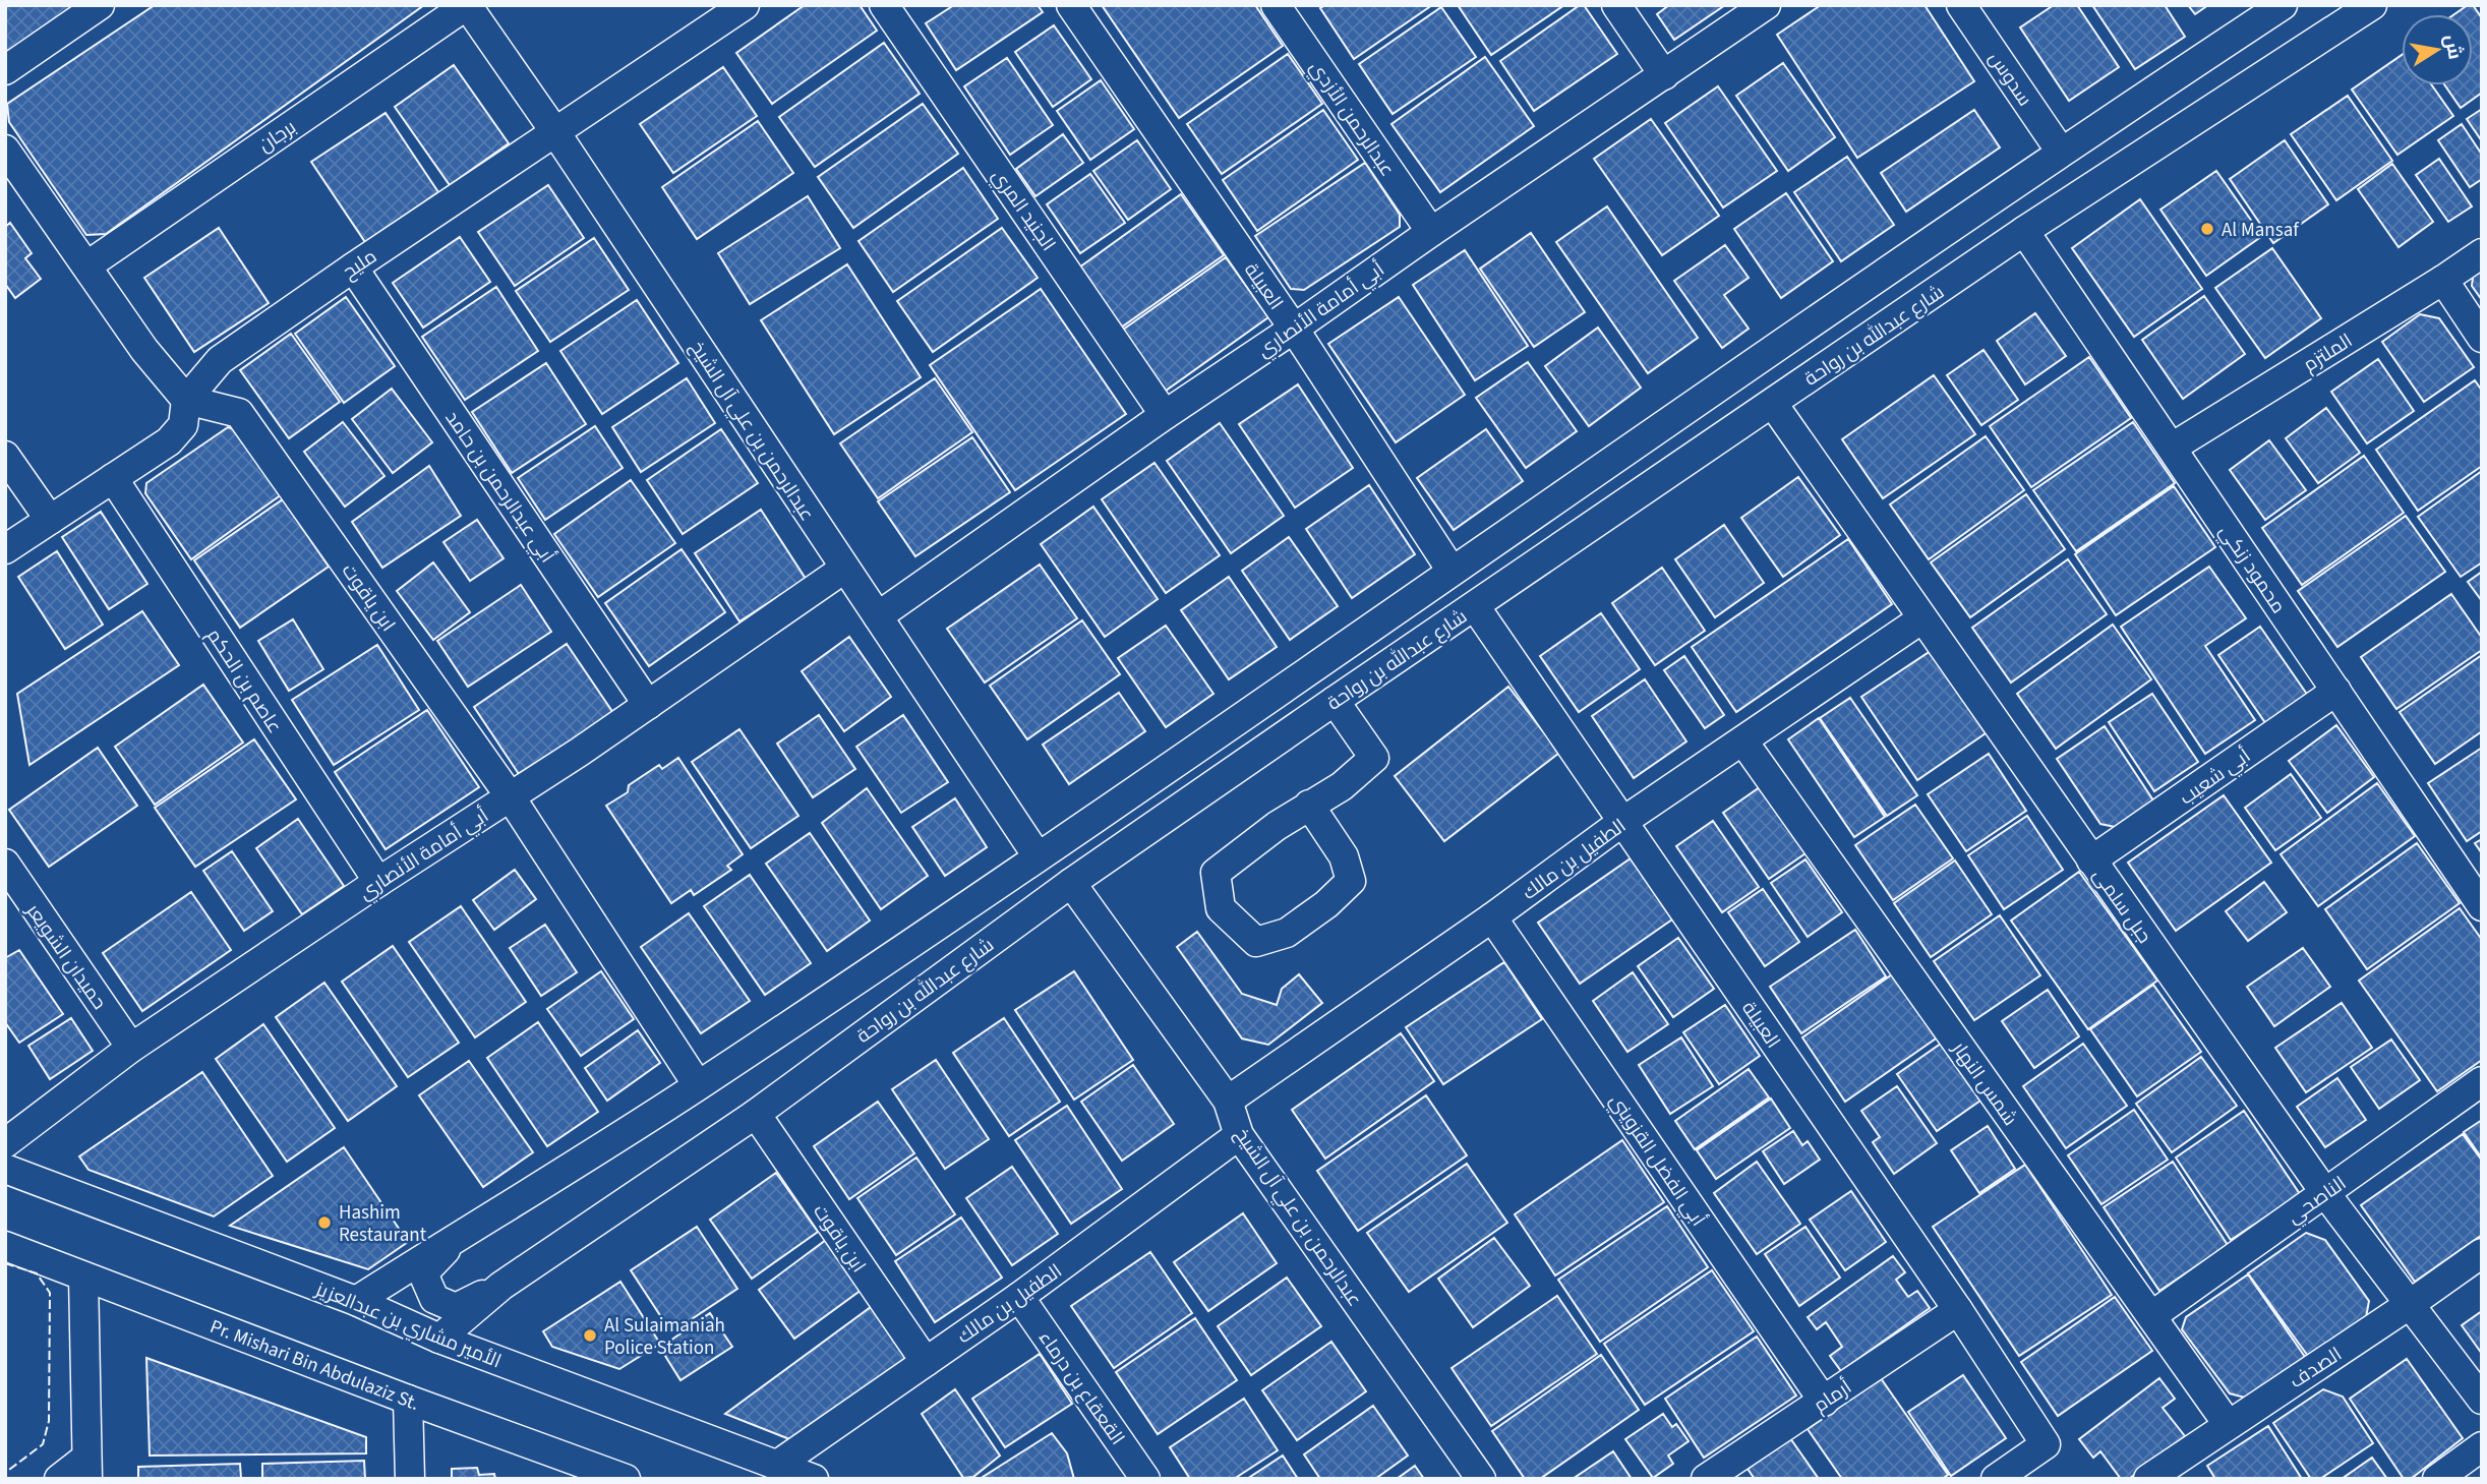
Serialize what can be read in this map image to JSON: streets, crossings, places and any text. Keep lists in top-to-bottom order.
{
  "streets": {
    "street": [
      "سدوس",
      "عبدالرحمن الأزدي",
      "برجان",
      "الجنيد المري",
      "مليح",
      "العبيلة",
      "أبي أمامة الأنصاري",
      "شارع عبدالله بن رواحة",
      "الملتزم",
      "عبدالرحمن بن علي آل الشيخ",
      "أبي عبدالرحمن بن حامد",
      "محمود زنكي",
      "ابن ياقوت",
      "عاصم بن الحكم",
      "أبي شعيب",
      "الطفيل بن مالك",
      "جبل سلمى",
      "حميدان الشويعر",
      "شمس النهار",
      "أبي الفضل القزويني",
      "الناصحي",
      "الأمير مشاري بن عبدالعزيز",
      "Pr. Mishari Bin Abdulaziz St.",
      "الصدف",
      "القعقاع بن درماء",
      "أرمام"
    ]
  },
  "crossings": [
    ["سدوس", "شارع عبدالله بن رواحة"],
    ["عبدالرحمن الأزدي", "أبي أمامة الأنصاري"],
    ["برجان", "عبدالرحمن بن علي آل الشيخ"],
    ["الجنيد المري", "أبي أمامة الأنصاري"],
    ["مليح", "عبدالرحمن بن علي آل الشيخ"],
    ["مليح", "أبي عبدالرحمن بن حامد"],
    ["مليح", "ابن ياقوت"],
    ["مليح", "عاصم بن الحكم"],
    ["العبيلة", "أبي أمامة الأنصاري"],
    ["العبيلة", "شارع عبدالله بن رواحة"],
    ["العبيلة", "الطفيل بن مالك"],
    ["العبيلة", "أرمام"],
    ["أبي أمامة الأنصاري", "عبدالرحمن بن علي آل الشيخ"],
    ["أبي أمامة الأنصاري", "أبي عبدالرحمن بن حامد"],
    ["أبي أمامة الأنصاري", "ابن ياقوت"],
    ["أبي أمامة الأنصاري", "عاصم بن الحكم"],
    ["أبي أمامة الأنصاري", "حميدان الشويعر"],
    ["شارع عبدالله بن رواحة", "عبدالرحمن بن علي آل الشيخ"],
    ["شارع عبدالله بن رواحة", "محمود زنكي"],
    ["شارع عبدالله بن رواحة", "ابن ياقوت"],
    ["شارع عبدالله بن رواحة", "جبل سلمى"],
    ["شارع عبدالله بن رواحة", "الأمير مشاري بن عبدالعزيز"],
    ["الملتزم", "محمود زنكي"],
    ["عبدالرحمن بن علي آل الشيخ", "الطفيل بن مالك"],
    ["محمود زنكي", "أبي شعيب"],
    ["ابن ياقوت", "الطفيل بن مالك"],
    ["أبي شعيب", "جبل سلمى"],
    ["الطفيل بن مالك", "جبل سلمى"],
    ["الطفيل بن مالك", "شمس النهار"],
    ["الطفيل بن مالك", "أبي الفضل القزويني"],
    ["الطفيل بن مالك", "الأمير مشاري بن عبدالعزيز"],
    ["الطفيل بن مالك", "القعقاع بن درماء"],
    ["جبل سلمى", "الناصحي"],
    ["جبل سلمى", "الصدف"],
    ["شمس النهار", "الناصحي"],
    ["شمس النهار", "الصدف"],
    ["أبي الفضل القزويني", "أرمام"]
  ],
  "places": ["Al Mansaf", "Hashim Restaurant", "Al Sulaimaniah Police Station"],
  "north": "right"
}
